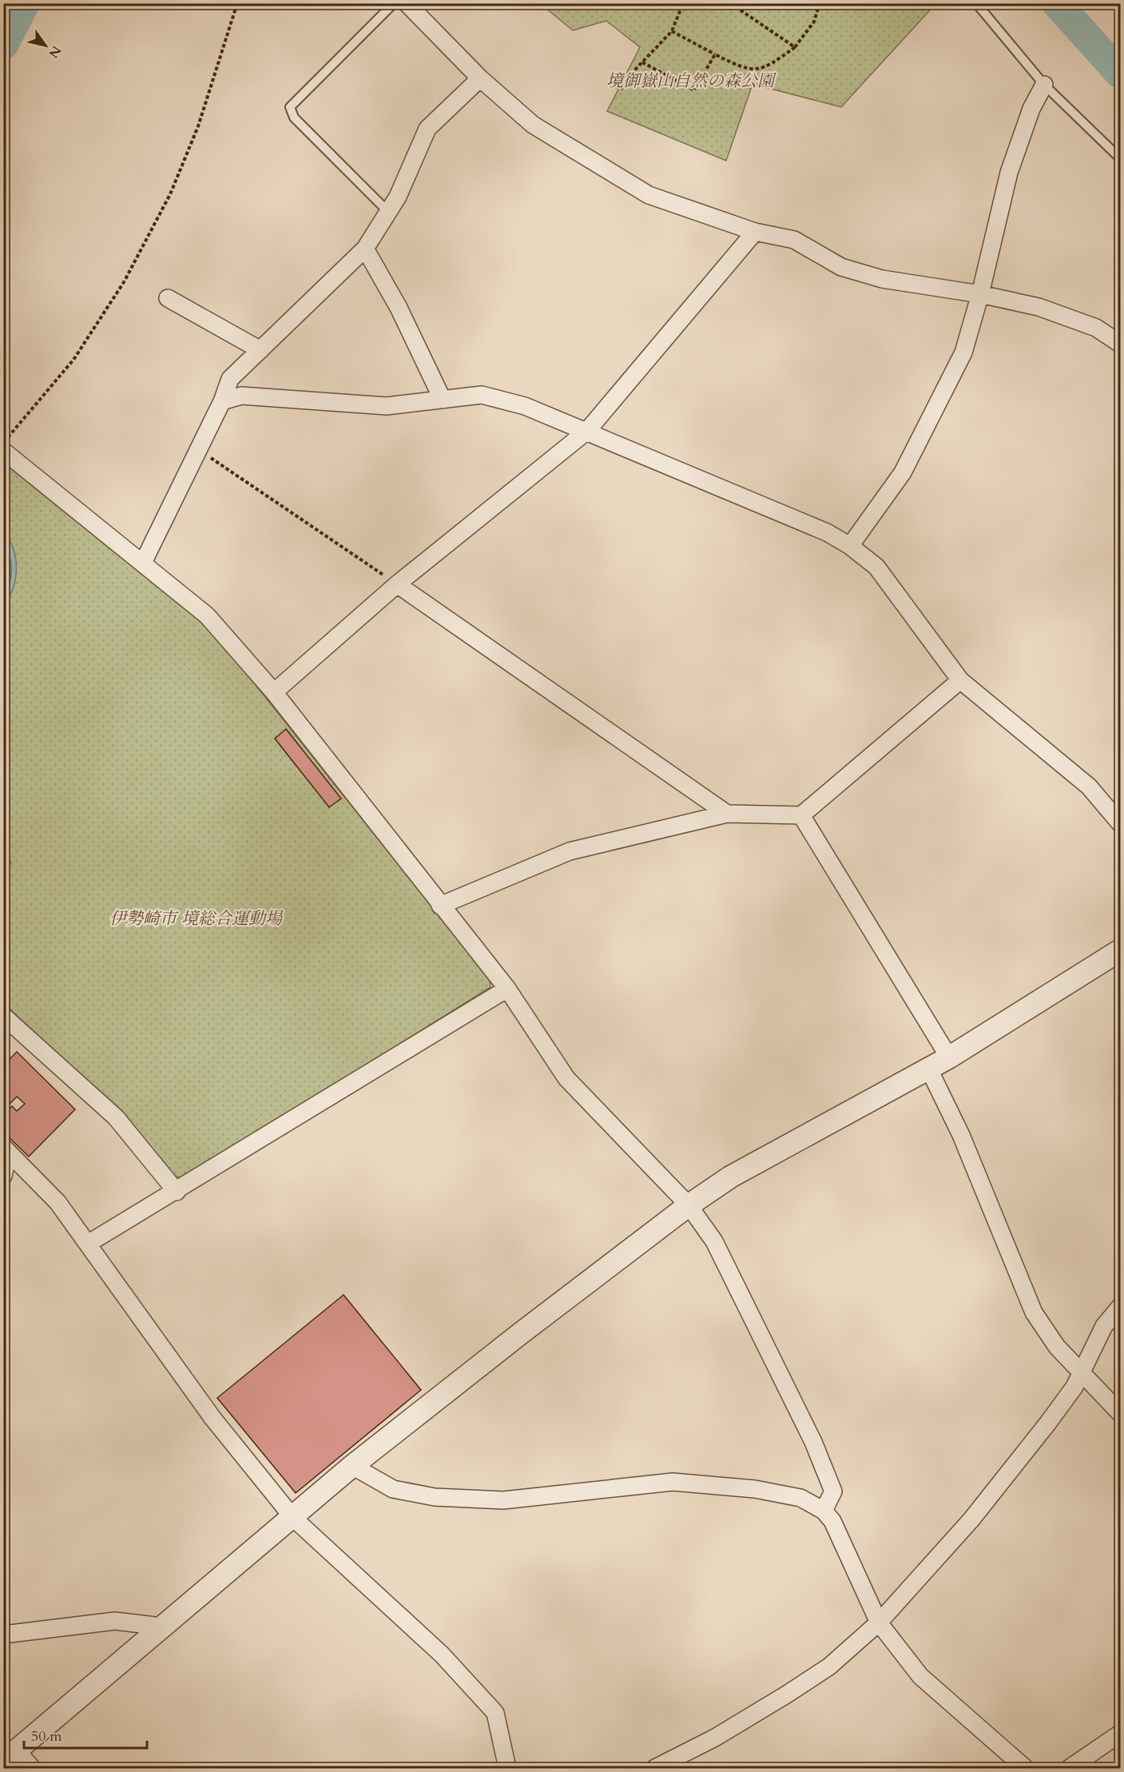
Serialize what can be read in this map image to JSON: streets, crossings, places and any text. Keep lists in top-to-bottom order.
{
  "parks": ["境御嶽山自然の森公園", "伊勢崎市 境総合運動場"],
  "scale_bar": "50 m",
  "north": "bottom right"
}
